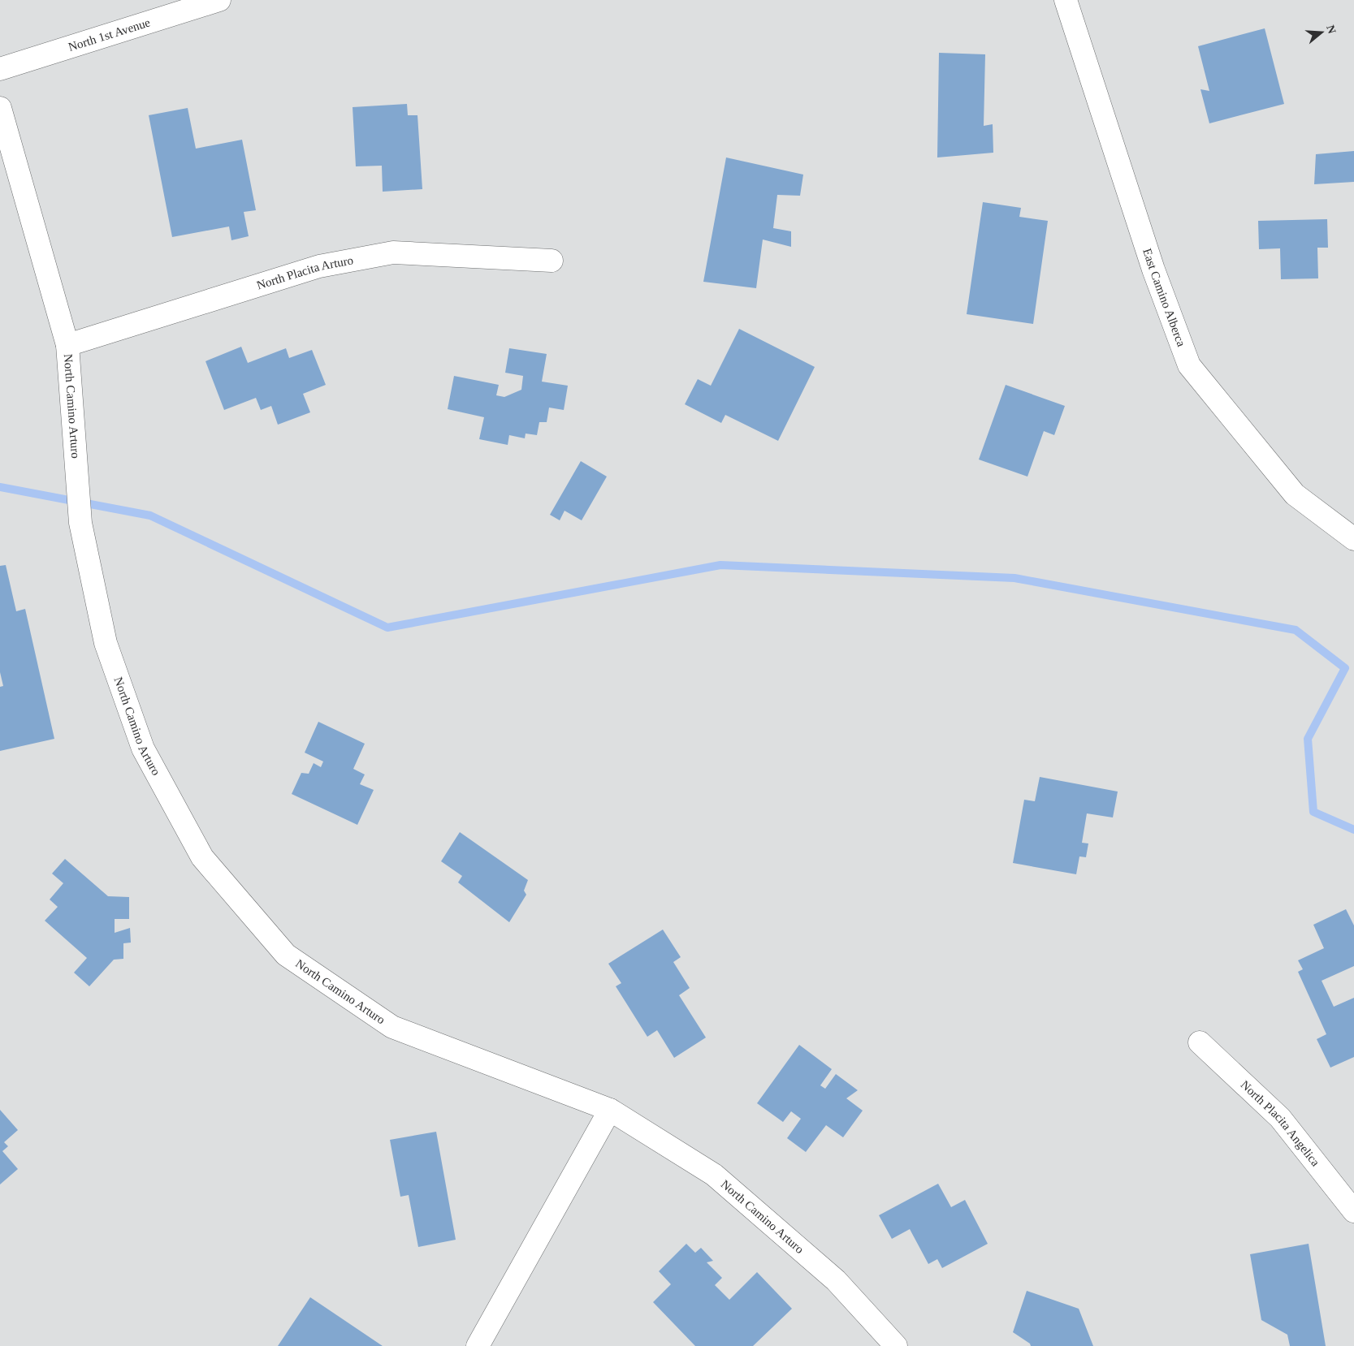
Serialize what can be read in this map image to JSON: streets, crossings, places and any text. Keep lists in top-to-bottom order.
{
  "streets": {
    "street": [
      "North 1st Avenue",
      "North Placita Arturo",
      "East Camino Alberca",
      "North Camino Arturo",
      "North Placita Angelica"
    ]
  },
  "crossings": [
    ["North Placita Arturo", "North Camino Arturo"]
  ],
  "north": "right"
}
